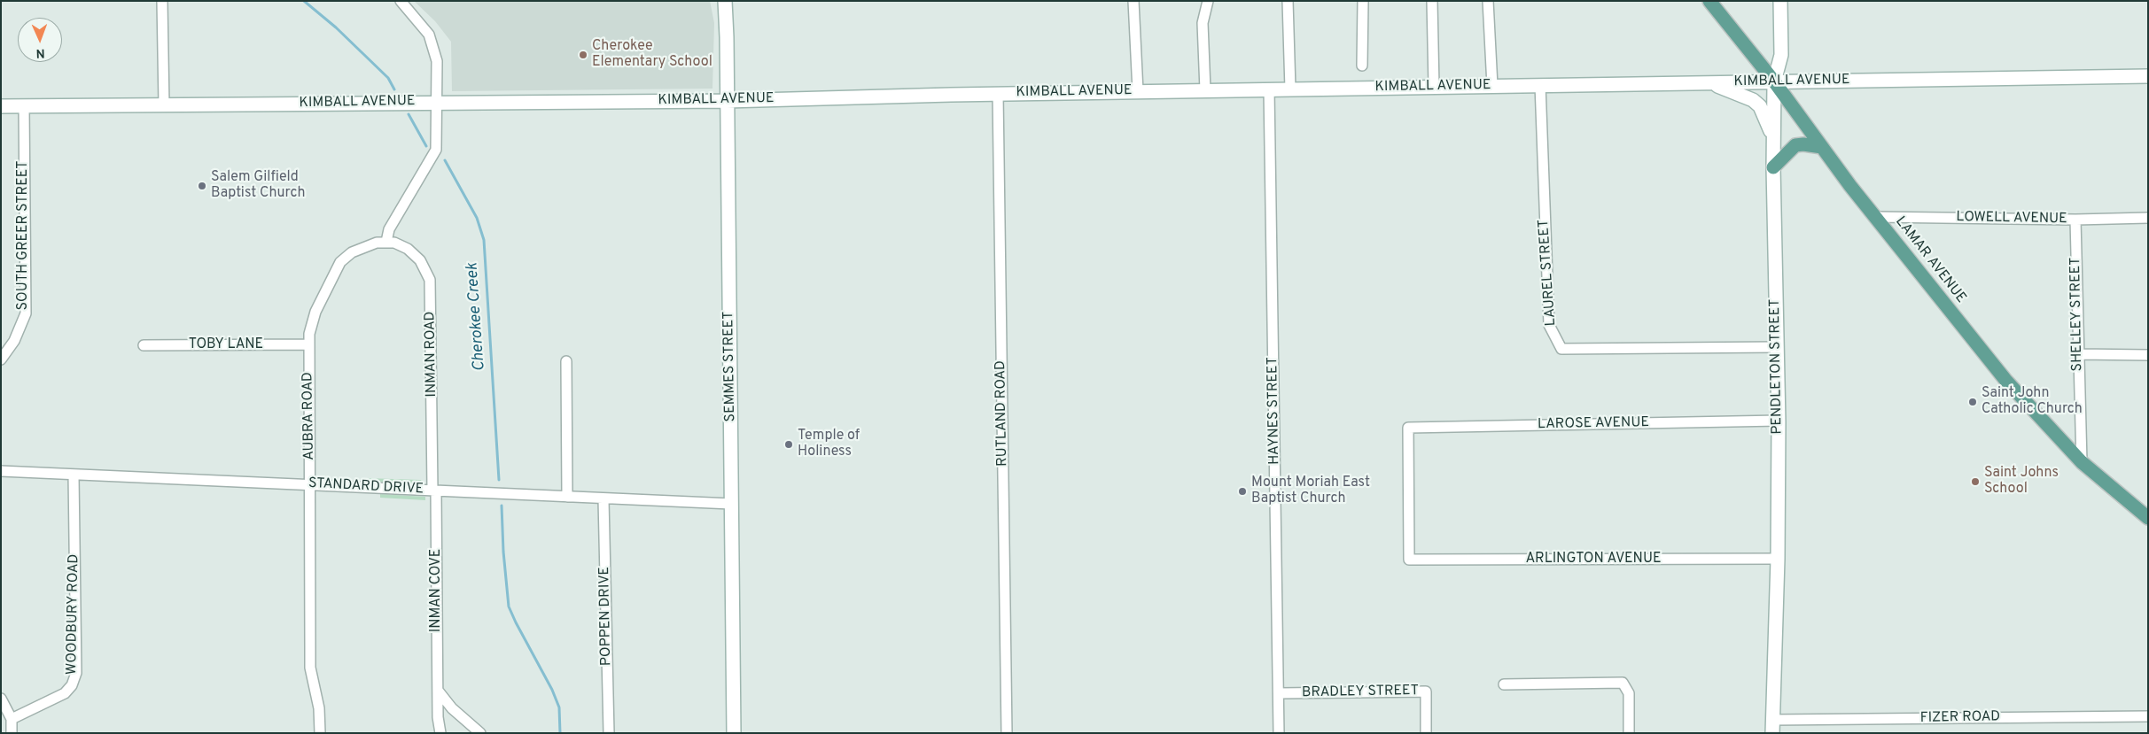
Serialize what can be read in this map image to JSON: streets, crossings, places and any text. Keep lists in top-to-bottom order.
{
  "streets": {
    "main road": [
      "KIMBALL AVENUE",
      "LAMAR AVENUE",
      "SEMMES STREET",
      "PENDLETON STREET"
    ],
    "street": [
      "LOWELL AVENUE",
      "SOUTH GREER STREET",
      "LAUREL STREET",
      "SHELLEY STREET",
      "TOBY LANE",
      "INMAN ROAD",
      "HAYNES STREET",
      "RUTLAND ROAD",
      "AUBRA ROAD",
      "LAROSE AVENUE",
      "STANDARD DRIVE",
      "ARLINGTON AVENUE",
      "INMAN COVE",
      "WOODBURY ROAD",
      "POPPEN DRIVE",
      "BRADLEY STREET",
      "FIZER ROAD"
    ]
  },
  "crossings": [
    ["KIMBALL AVENUE", "SOUTH GREER STREET"],
    ["KIMBALL AVENUE", "LAMAR AVENUE"],
    ["KIMBALL AVENUE", "LAUREL STREET"],
    ["KIMBALL AVENUE", "SEMMES STREET"],
    ["KIMBALL AVENUE", "PENDLETON STREET"],
    ["KIMBALL AVENUE", "HAYNES STREET"],
    ["KIMBALL AVENUE", "RUTLAND ROAD"],
    ["LOWELL AVENUE", "LAMAR AVENUE"],
    ["LOWELL AVENUE", "SHELLEY STREET"],
    ["LAMAR AVENUE", "SHELLEY STREET"],
    ["LAMAR AVENUE", "PENDLETON STREET"],
    ["LAUREL STREET", "PENDLETON STREET"],
    ["TOBY LANE", "AUBRA ROAD"],
    ["INMAN ROAD", "AUBRA ROAD"],
    ["INMAN ROAD", "STANDARD DRIVE"],
    ["INMAN ROAD", "INMAN COVE"],
    ["SEMMES STREET", "STANDARD DRIVE"],
    ["PENDLETON STREET", "LAROSE AVENUE"],
    ["PENDLETON STREET", "ARLINGTON AVENUE"],
    ["PENDLETON STREET", "FIZER ROAD"],
    ["HAYNES STREET", "BRADLEY STREET"],
    ["AUBRA ROAD", "STANDARD DRIVE"],
    ["LAROSE AVENUE", "ARLINGTON AVENUE"],
    ["STANDARD DRIVE", "INMAN COVE"],
    ["STANDARD DRIVE", "WOODBURY ROAD"],
    ["STANDARD DRIVE", "POPPEN DRIVE"]
  ],
  "water": ["Cherokee Creek"],
  "places": [
    "Cherokee Elementary School",
    "Salem Gilfield Baptist Church",
    "Saint John Catholic Church",
    "Temple of Holiness",
    "Saint Johns School",
    "Mount Moriah East Baptist Church"
  ],
  "north": "bottom"
}
